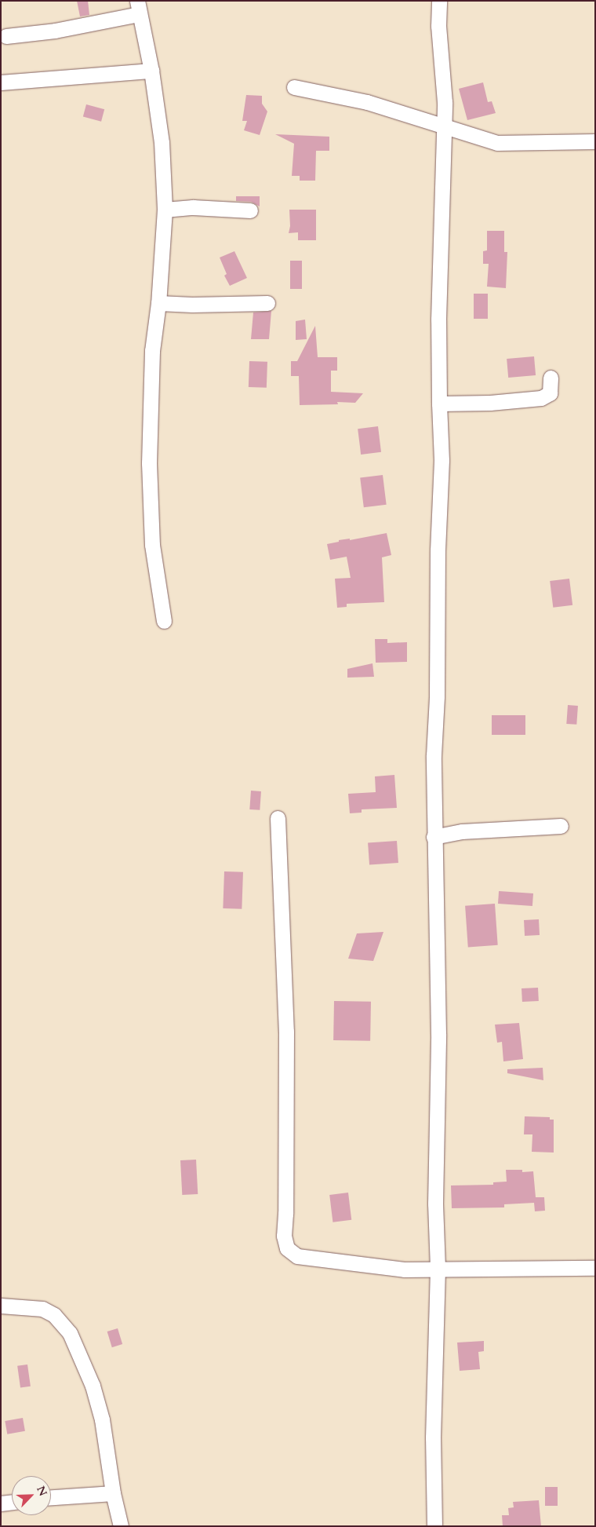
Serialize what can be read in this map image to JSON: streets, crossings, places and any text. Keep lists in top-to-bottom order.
{
  "north": "top right"
}
